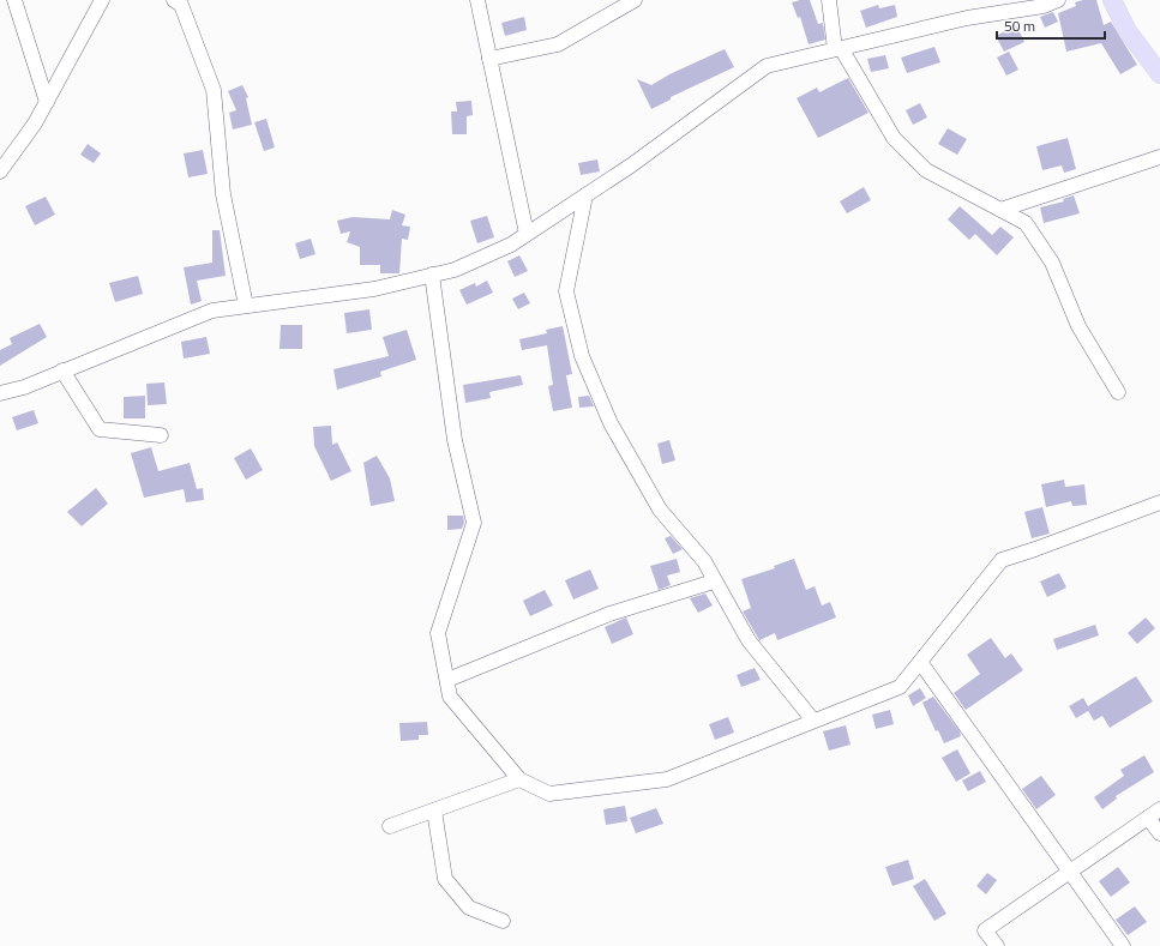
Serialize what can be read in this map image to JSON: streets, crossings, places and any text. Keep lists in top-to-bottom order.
{
  "scale_bar": "50 m"
}
